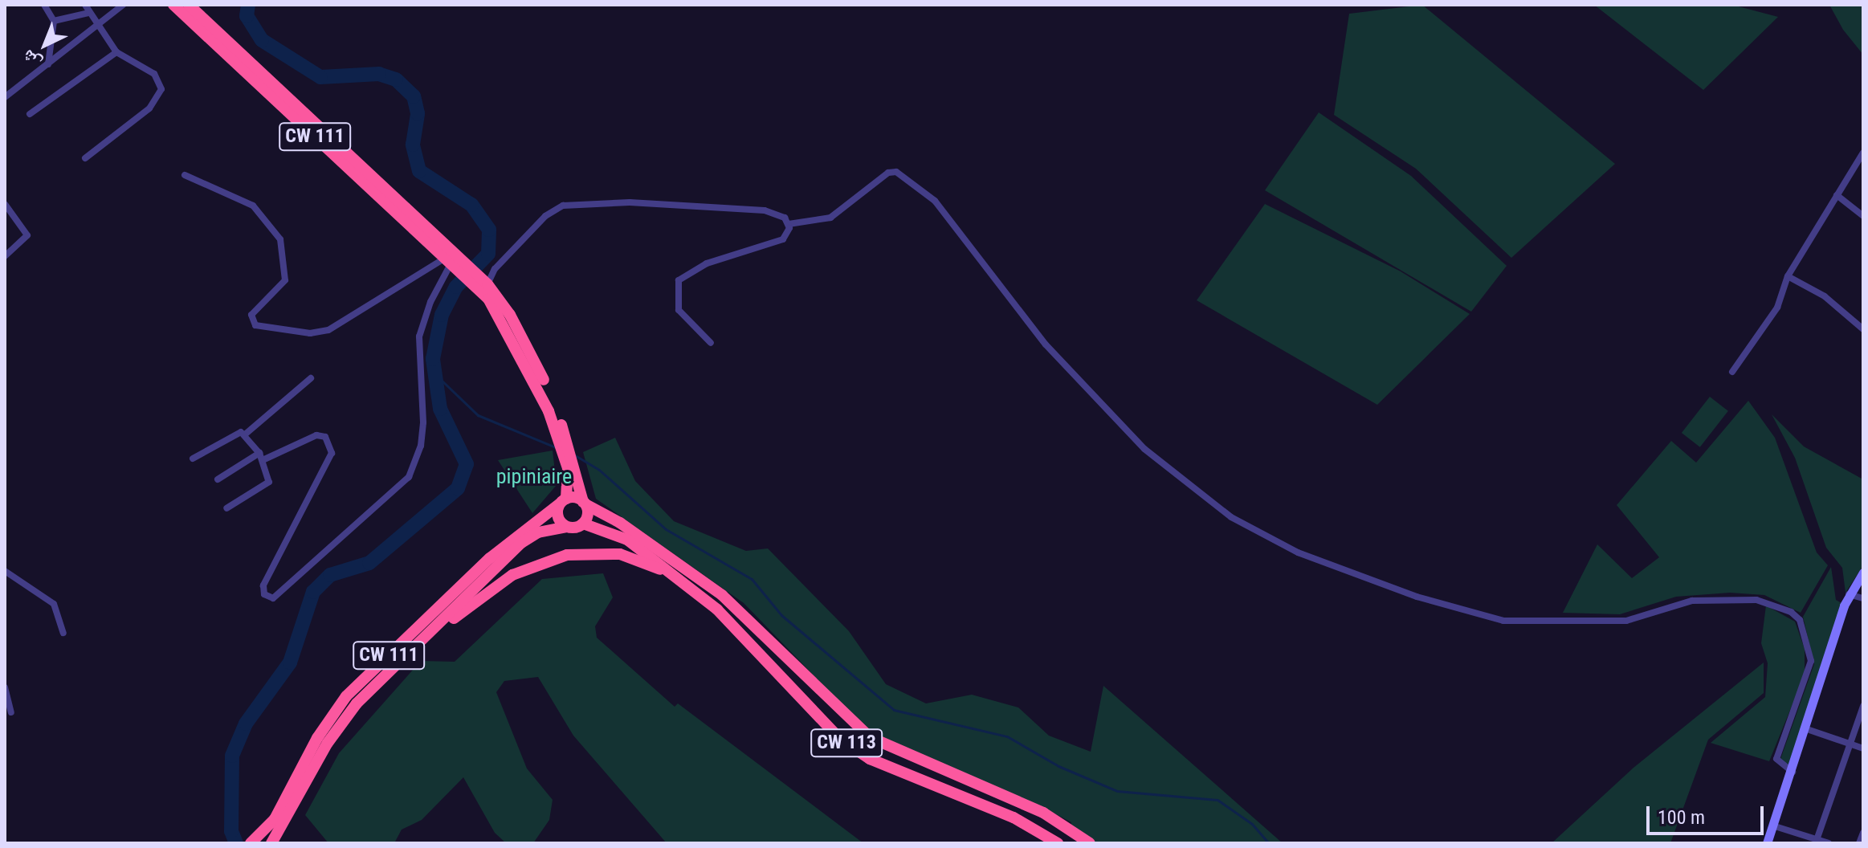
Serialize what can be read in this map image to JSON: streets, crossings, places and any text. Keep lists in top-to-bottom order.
{
  "streets": {
    "highway": ["CW 111", "CW 113"]
  },
  "parks": ["pipiniaire"],
  "scale_bar": "100 m",
  "north": "bottom left"
}
